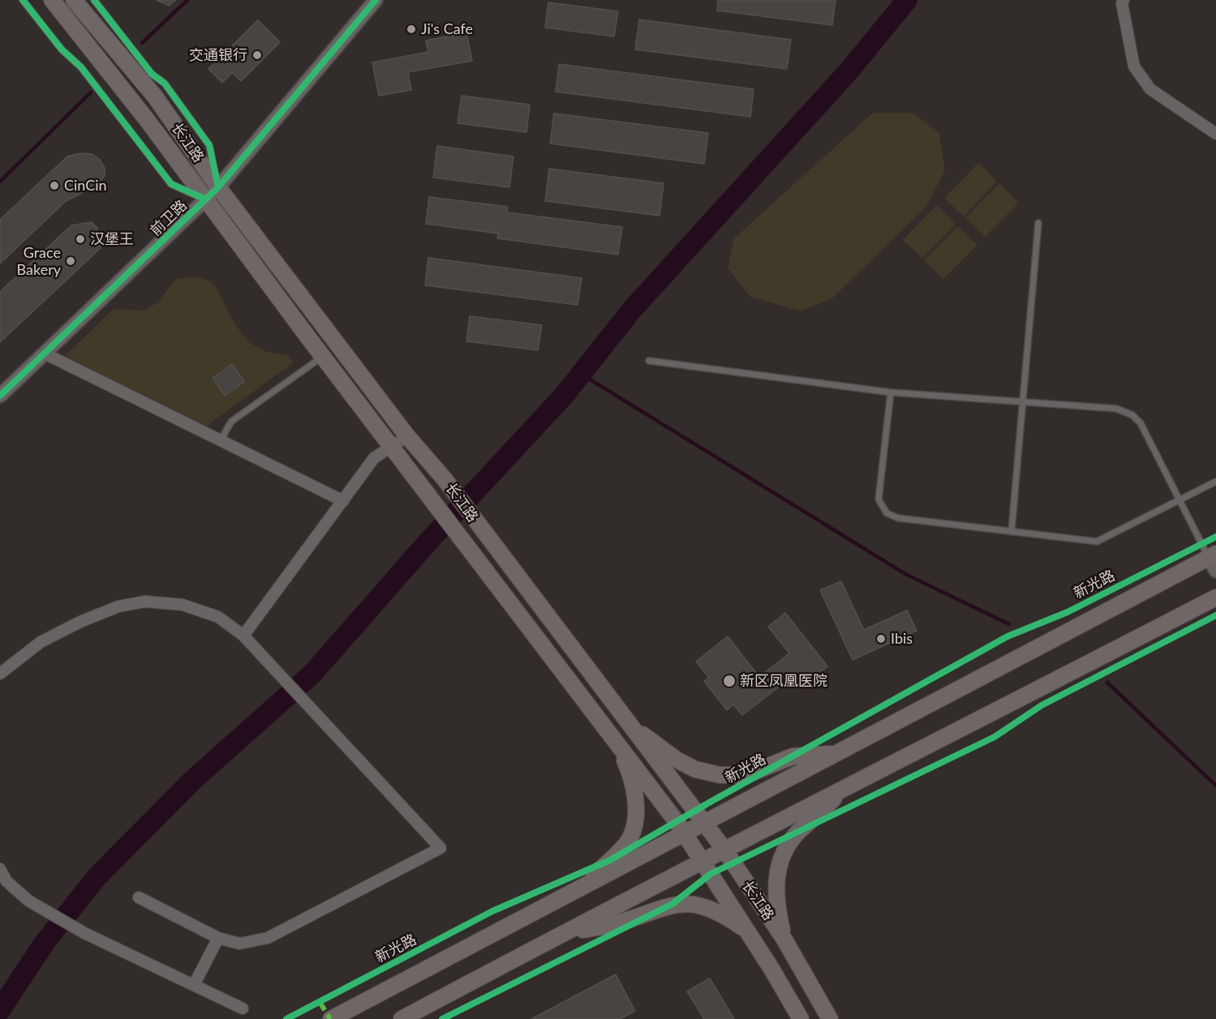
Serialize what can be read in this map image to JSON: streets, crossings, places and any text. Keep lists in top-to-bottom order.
{
  "streets": {
    "main road": ["长江路", "新光路"],
    "street": ["前卫路"]
  },
  "crossings": [
    ["长江路", "前卫路"],
    ["长江路", "新光路"]
  ],
  "places": [
    "Ji's Cafe",
    "交通银行",
    "CinCin",
    "汉堡王",
    "Grace Bakery",
    "Ibis",
    "新区凤凰医院"
  ]
}
